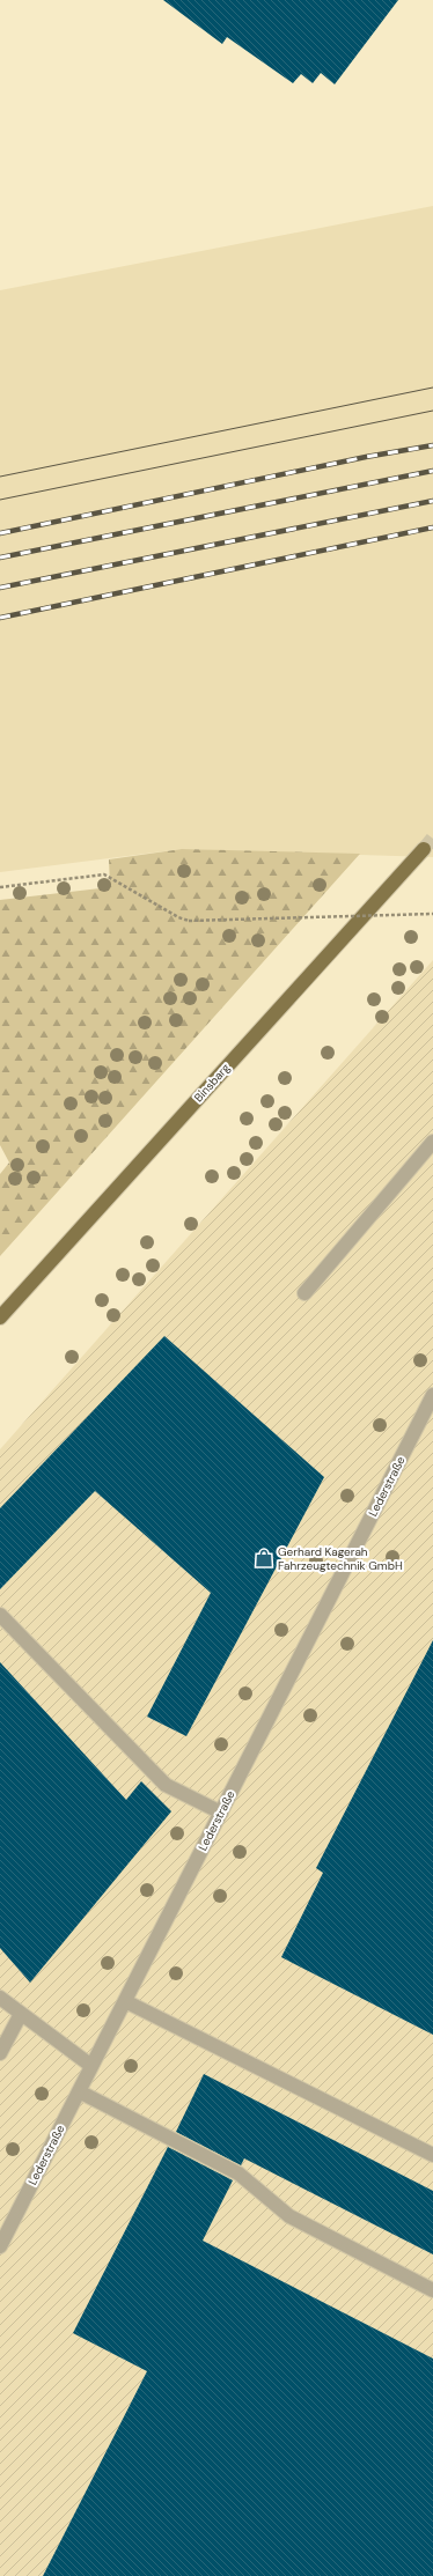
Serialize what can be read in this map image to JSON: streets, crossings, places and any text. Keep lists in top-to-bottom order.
{
  "streets": {
    "main road": ["Binsbarg"],
    "street": ["Lederstraße"]
  },
  "places": {
    "shop": ["Gerhard Kagerah Fahrzeugtechnik GmbH"]
  }
}
